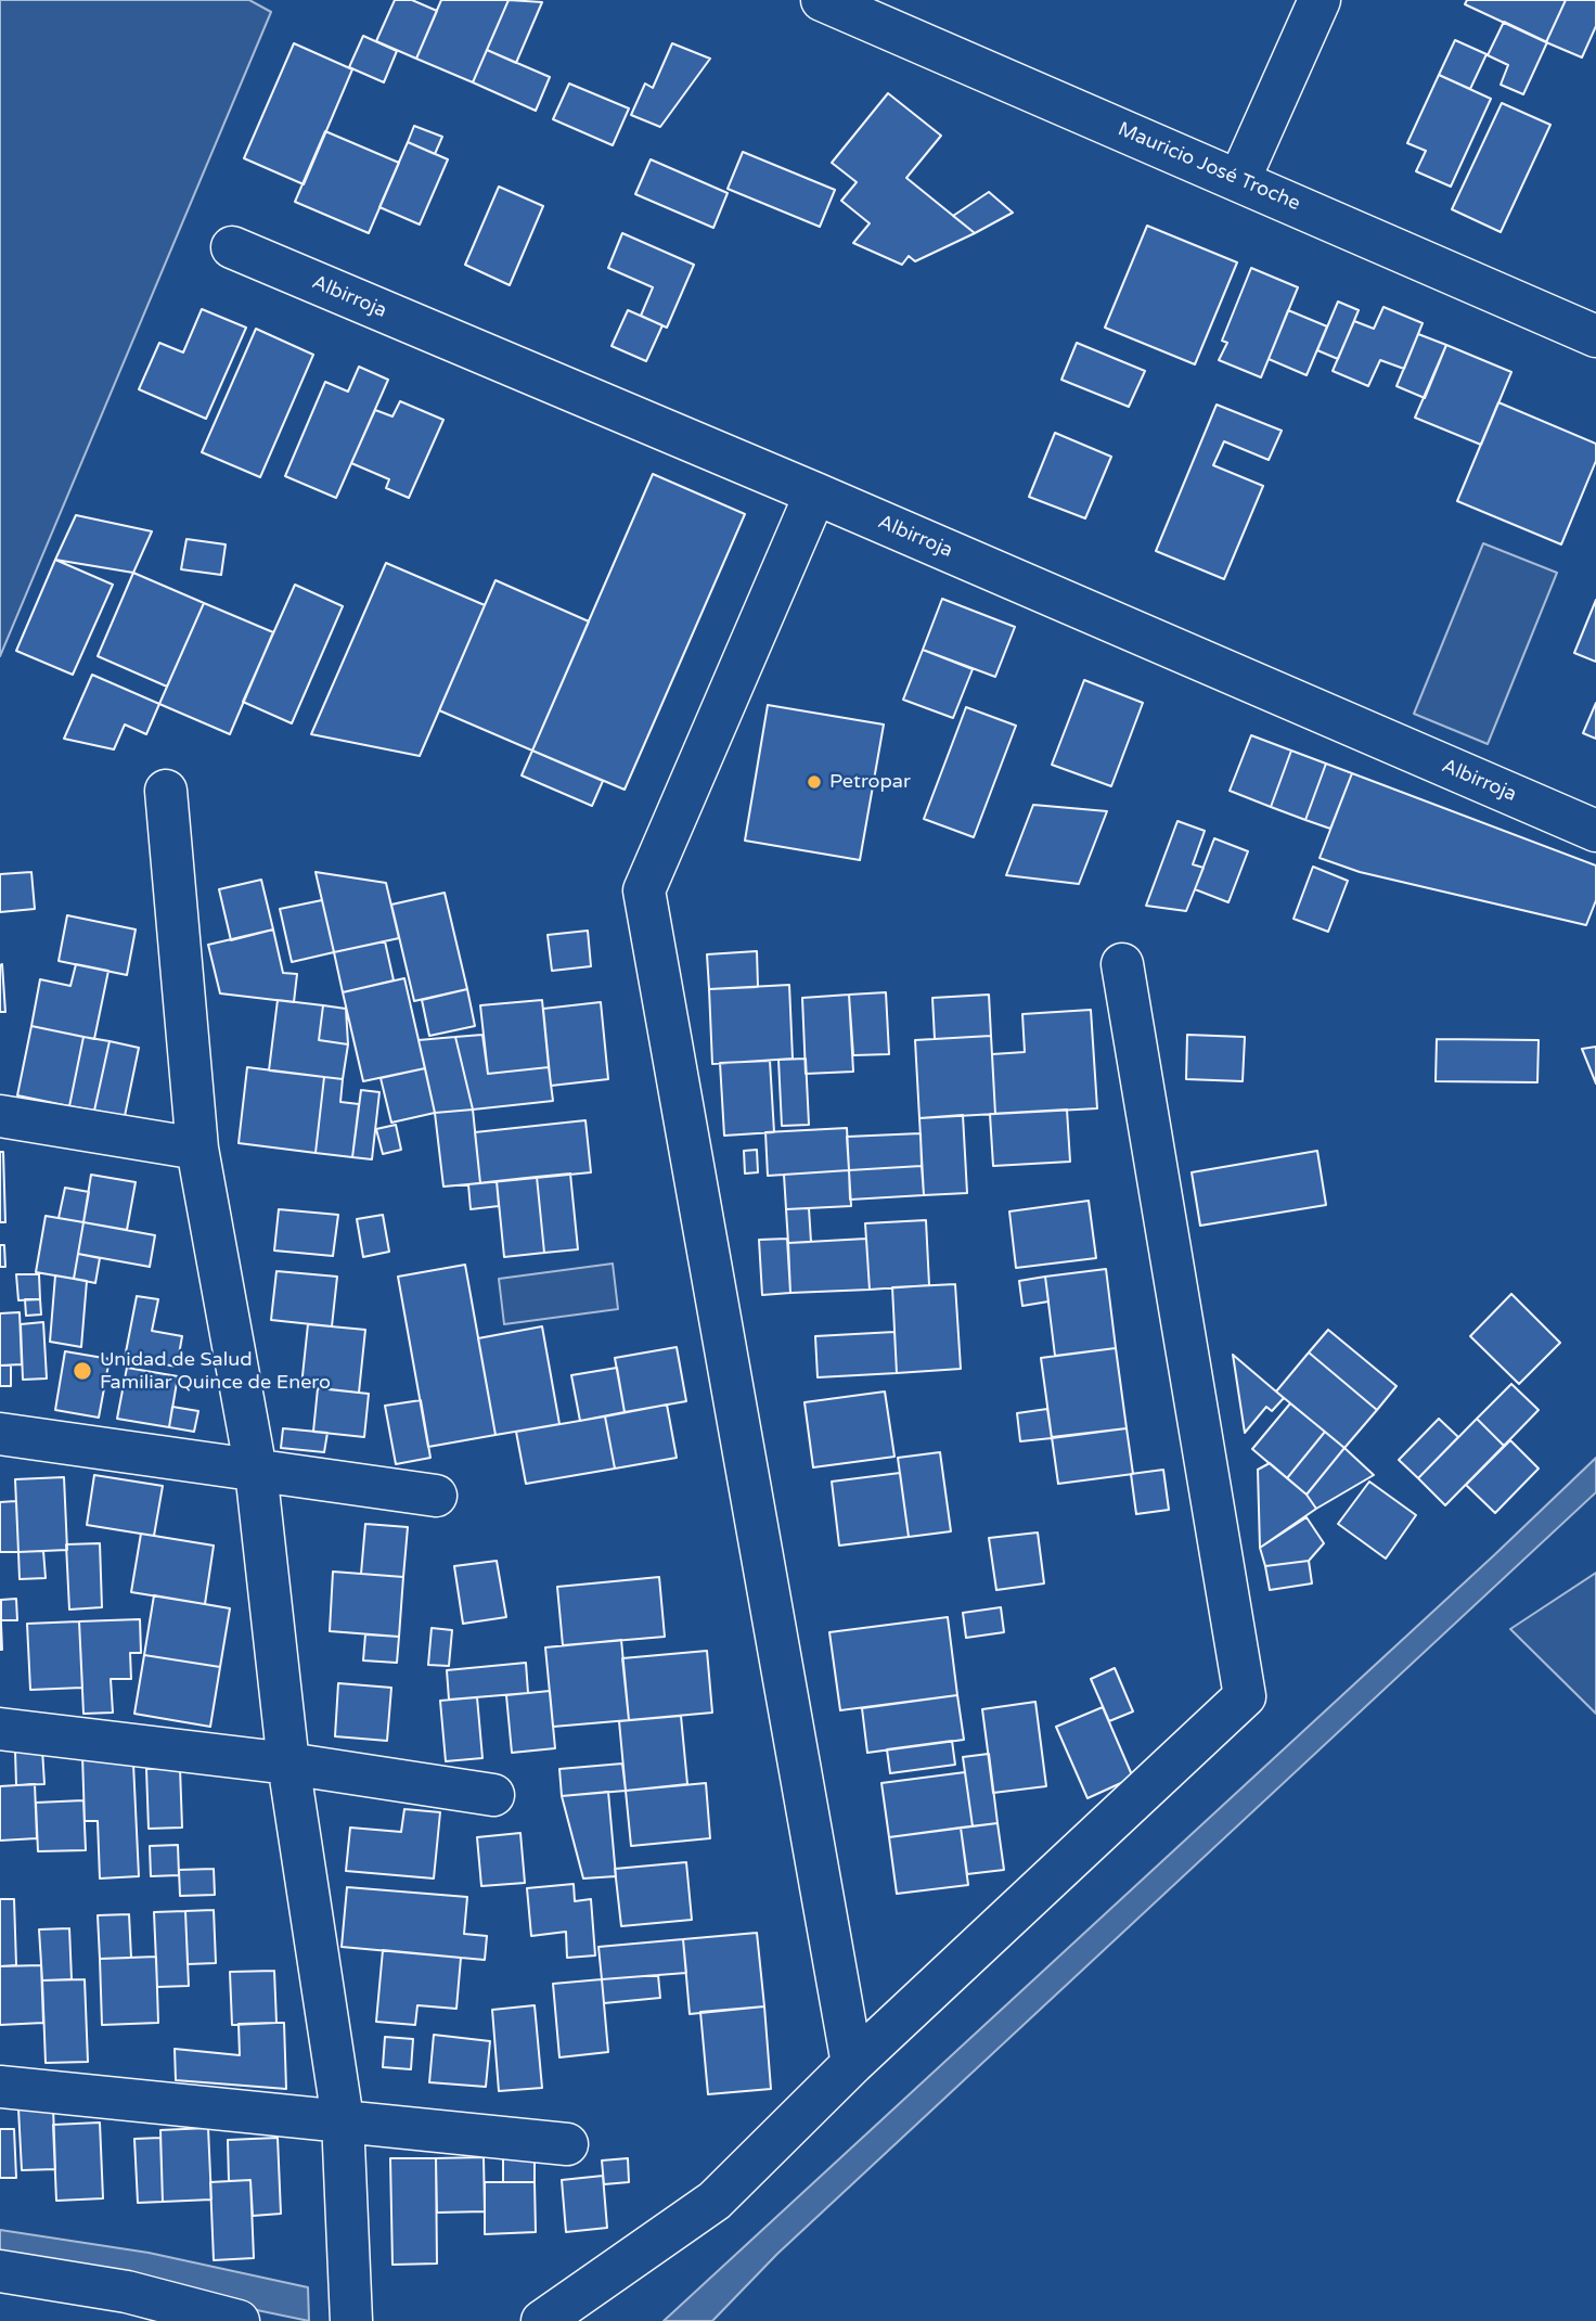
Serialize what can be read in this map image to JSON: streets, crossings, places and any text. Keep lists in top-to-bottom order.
{
  "streets": {
    "street": ["Mauricio José Troche", "Albirroja"]
  },
  "places": ["Petropar", "Unidad de Salud Familiar Quince de Enero"]
}
